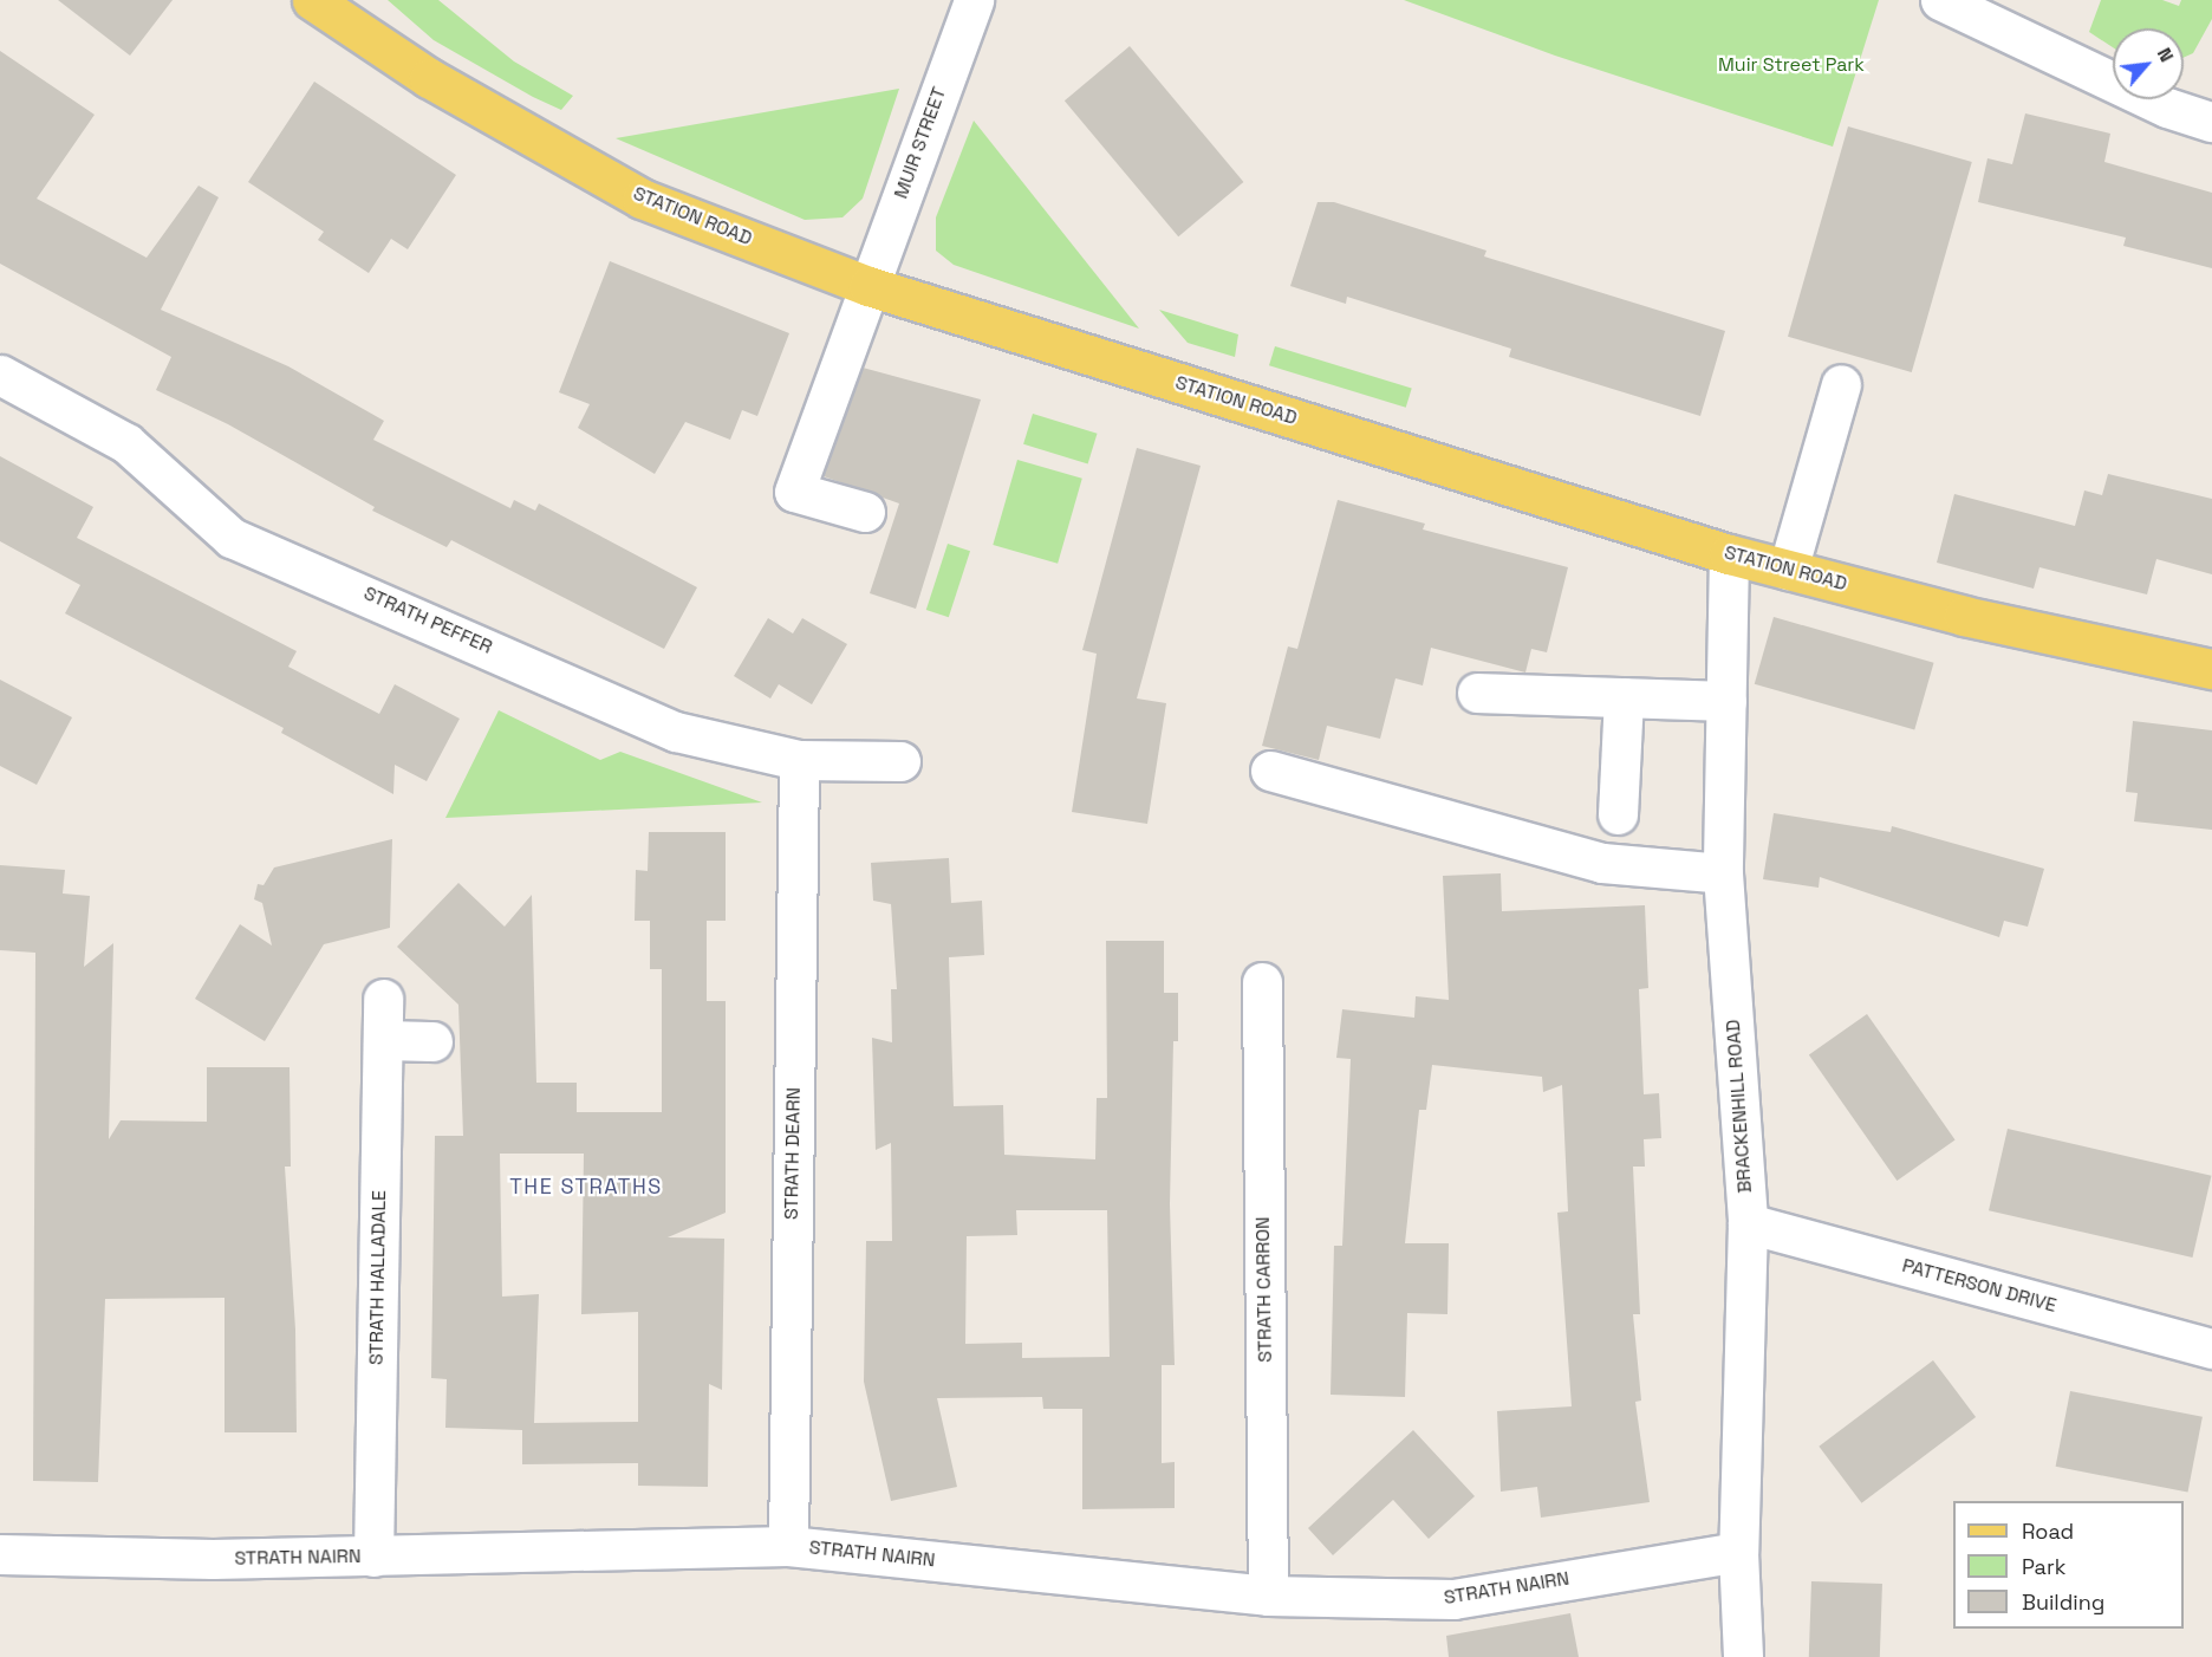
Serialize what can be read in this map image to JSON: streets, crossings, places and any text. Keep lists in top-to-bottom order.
{
  "streets": {
    "main road": ["STATION ROAD"],
    "street": [
      "MUIR STREET",
      "STRATH PEFFER",
      "BRACKENHILL ROAD",
      "STRATH DEARN",
      "STRATH HALLADALE",
      "PATTERSON DRIVE",
      "STRATH CARRON",
      "STRATH NAIRN"
    ]
  },
  "crossings": [
    ["MUIR STREET", "STATION ROAD"],
    ["STATION ROAD", "BRACKENHILL ROAD"],
    ["STRATH PEFFER", "STRATH DEARN"],
    ["BRACKENHILL ROAD", "PATTERSON DRIVE"],
    ["BRACKENHILL ROAD", "STRATH NAIRN"],
    ["STRATH DEARN", "STRATH NAIRN"],
    ["STRATH HALLADALE", "STRATH NAIRN"],
    ["STRATH CARRON", "STRATH NAIRN"]
  ],
  "districts": ["THE STRATHS"],
  "parks": ["Muir Street Park"],
  "legend": ["Road", "Park", "Building"],
  "north": "top right"
}
